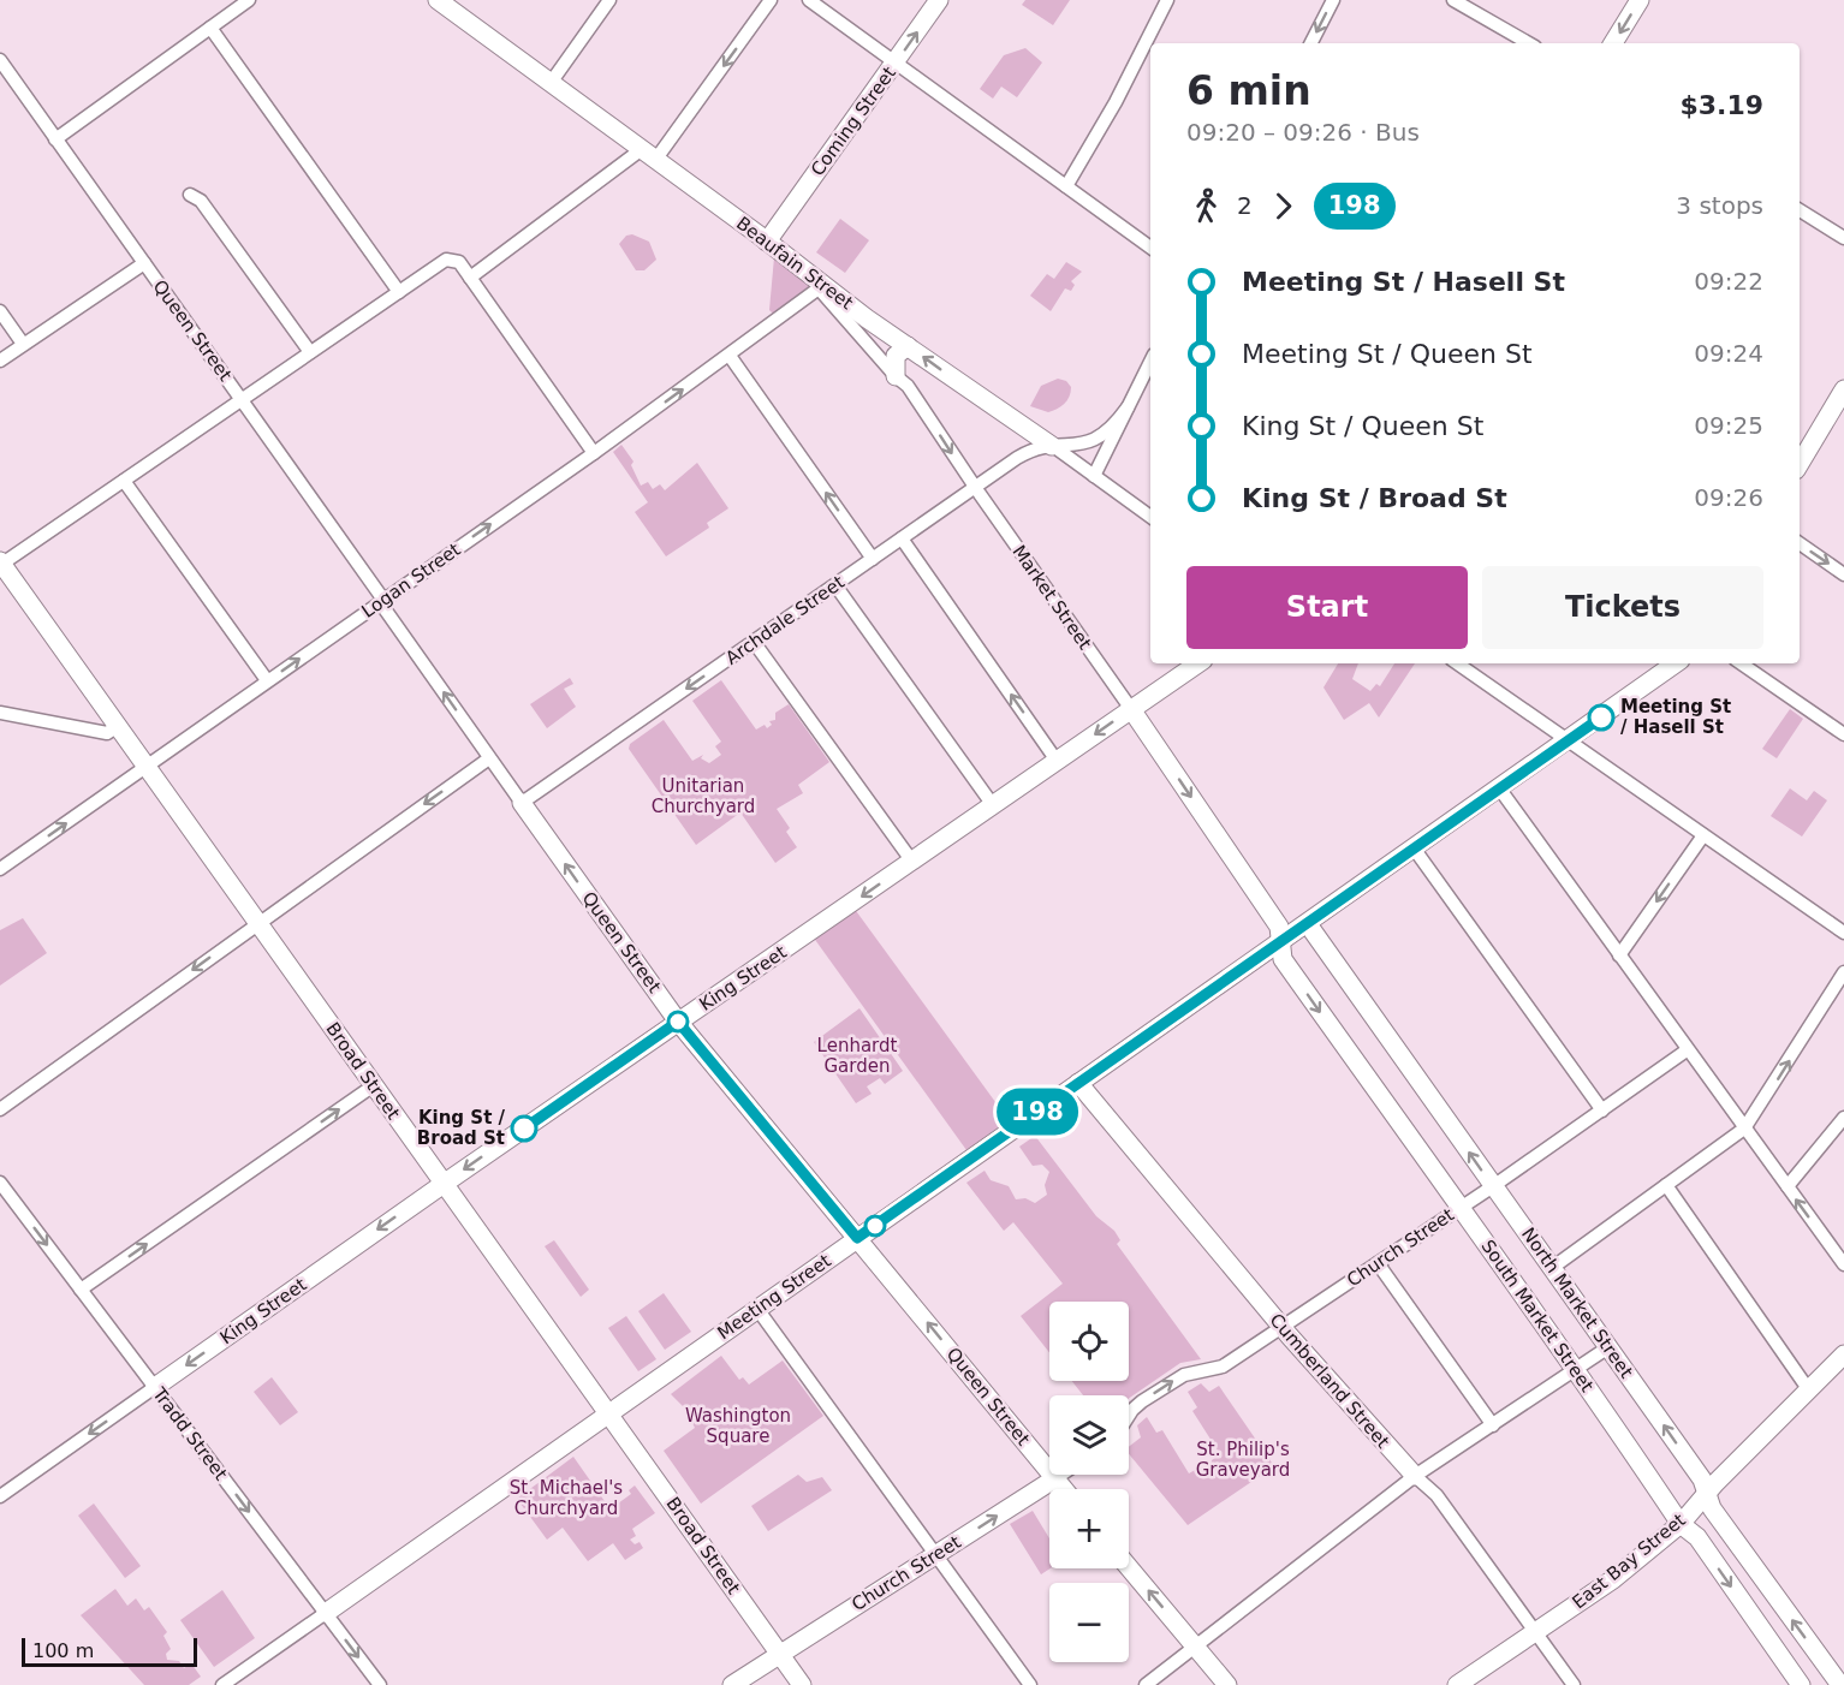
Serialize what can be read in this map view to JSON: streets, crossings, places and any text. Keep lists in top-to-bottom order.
{
  "streets": {
    "street": [
      "Coming Street",
      "Beaufain Street",
      "Queen Street",
      "Logan Street",
      "Market Street",
      "Archdale Street",
      "King Street",
      "Broad Street",
      "Church Street",
      "Meeting Street",
      "North Market Street",
      "South Market Street",
      "Cumberland Street",
      "Tradd Street",
      "East Bay Street"
    ]
  },
  "crossings": [
    ["Coming Street", "Beaufain Street"],
    ["Beaufain Street", "Market Street"],
    ["Beaufain Street", "Archdale Street"],
    ["Queen Street", "Logan Street"],
    ["Queen Street", "Archdale Street"],
    ["Queen Street", "King Street"],
    ["Queen Street", "Church Street"],
    ["Queen Street", "Meeting Street"],
    ["Logan Street", "Market Street"],
    ["Logan Street", "Broad Street"],
    ["Market Street", "Archdale Street"],
    ["Market Street", "King Street"],
    ["Market Street", "Meeting Street"],
    ["Market Street", "South Market Street"],
    ["King Street", "Broad Street"],
    ["King Street", "Tradd Street"],
    ["Broad Street", "Church Street"],
    ["Broad Street", "Meeting Street"],
    ["Church Street", "North Market Street"],
    ["Church Street", "South Market Street"],
    ["Church Street", "Cumberland Street"],
    ["Meeting Street", "North Market Street"],
    ["Meeting Street", "South Market Street"],
    ["Meeting Street", "Cumberland Street"],
    ["Meeting Street", "Tradd Street"],
    ["North Market Street", "East Bay Street"],
    ["South Market Street", "East Bay Street"],
    ["Cumberland Street", "East Bay Street"]
  ],
  "one_way": [
    "Logan Street",
    "Market Street",
    "Archdale Street",
    "King Street",
    "South Market Street",
    "Tradd Street"
  ],
  "parks": [
    "Unitarian Churchyard",
    "Lenhardt Garden",
    "Washington Square",
    "St. Philip's Graveyard",
    "St. Michael's Churchyard"
  ],
  "places": ["Meeting St / Hasell St", "King St / Broad St"],
  "lines": ["bus line 198"],
  "scale_bar": "100 m",
  "page": {
    "on_map": "198",
    "heading": ["6 min", "09:20 – 09:26 · Bus", "$3.19"],
    "legs": ["2", "198", "3 stops"],
    "list": [
      {
        "name": "Meeting St / Hasell St",
        "value": "09:22"
      },
      {
        "name": "Meeting St / Queen St",
        "value": "09:24"
      },
      {
        "name": "King St / Queen St",
        "value": "09:25"
      },
      {
        "name": "King St / Broad St",
        "value": "09:26"
      }
    ],
    "buttons": ["Start", "Tickets"],
    "map_buttons": ["+", "−"],
    "scale": "100 m"
  }
}
